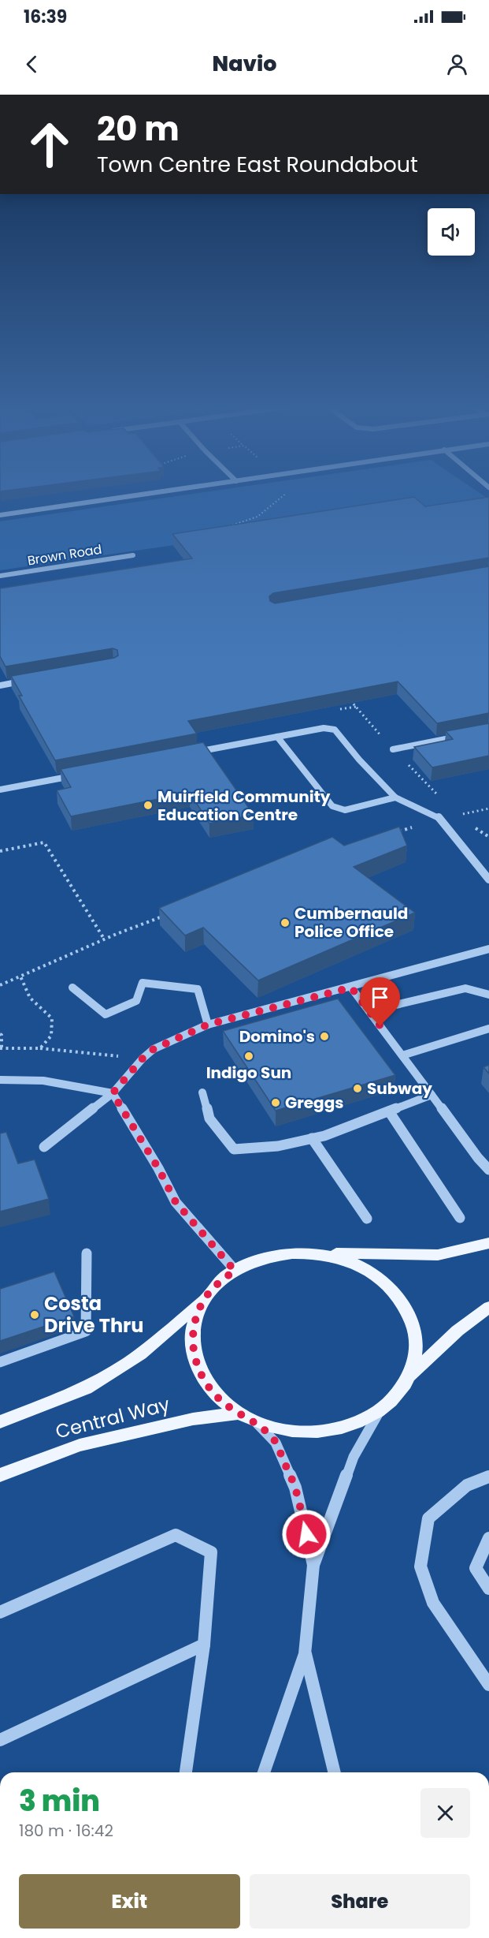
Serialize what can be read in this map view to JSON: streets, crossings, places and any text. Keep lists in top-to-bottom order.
{
  "streets": {
    "main road": ["Central Way"],
    "street": ["Brown Road"]
  },
  "places": [
    "Muirfield Community Education Centre",
    "Cumbernauld Police Office",
    "Domino's",
    "Indigo Sun",
    "Subway",
    "Greggs",
    "Costa Drive Thru"
  ],
  "page": {
    "status": "16:39",
    "header": "Navio",
    "turn": ["20 m", "Town Centre East Roundabout"],
    "heading": ["3 min", "180 m · 16:42"],
    "buttons": ["Exit", "Share"]
  }
}
